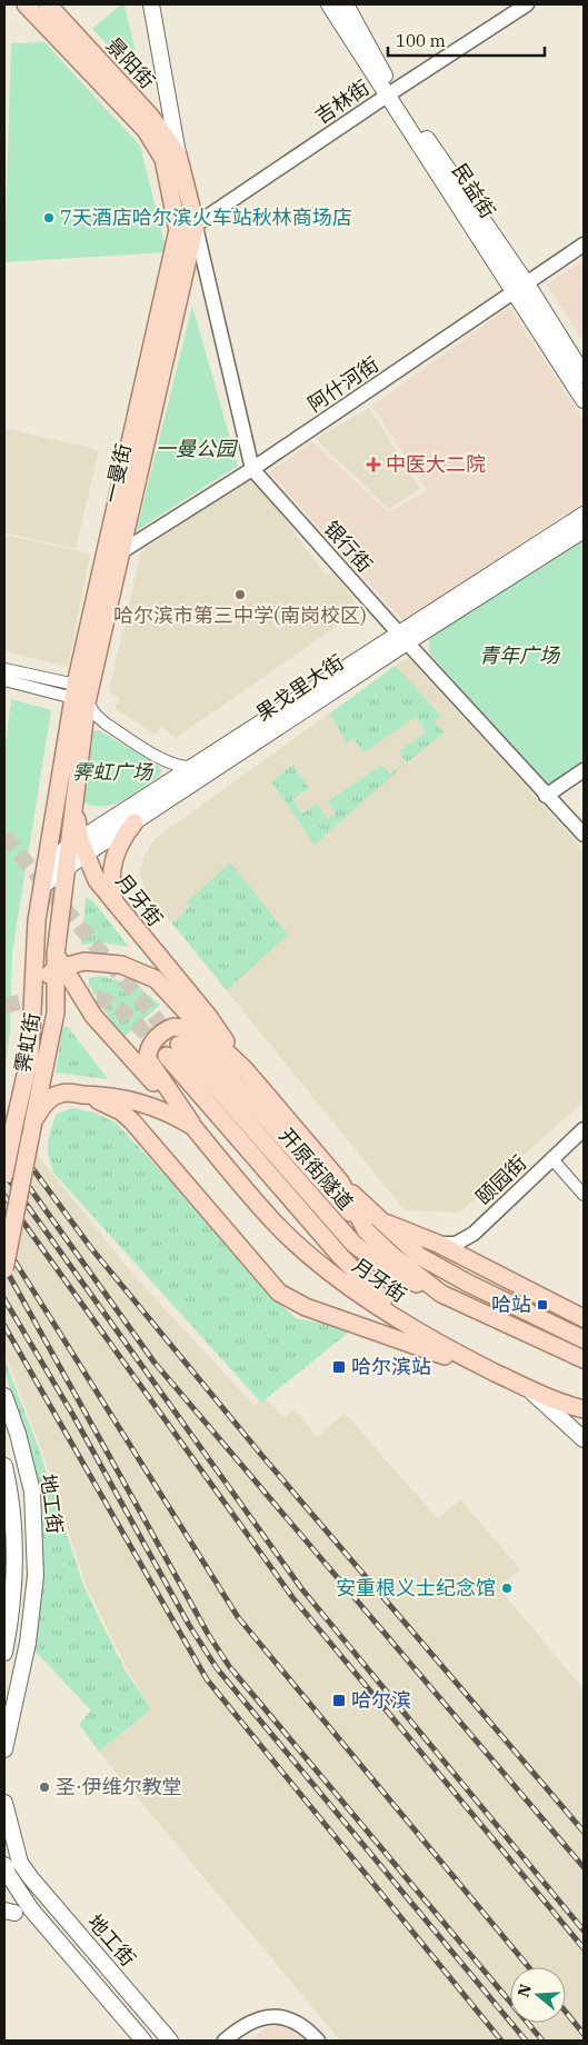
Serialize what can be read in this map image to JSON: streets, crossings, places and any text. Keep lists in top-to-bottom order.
{
  "streets": {
    "main road": [
      "景阳街",
      "民益街",
      "一曼街",
      "果戈里大街",
      "月牙街",
      "霁虹街",
      "开原街隧道",
      "地工街"
    ],
    "street": [
      "吉林街",
      "阿什河街",
      "银行街",
      "颐园街"
    ]
  },
  "crossings": [
    ["景阳街", "一曼街"],
    ["吉林街", "民益街"],
    ["吉林街", "一曼街"],
    ["吉林街", "银行街"],
    ["民益街", "阿什河街"],
    ["阿什河街", "一曼街"],
    ["阿什河街", "银行街"],
    ["一曼街", "银行街"],
    ["一曼街", "果戈里大街"],
    ["一曼街", "月牙街"],
    ["一曼街", "霁虹街"],
    ["银行街", "果戈里大街"],
    ["果戈里大街", "月牙街"],
    ["月牙街", "霁虹街"],
    ["月牙街", "开原街隧道"]
  ],
  "parks": ["一曼公园", "青年广场", "霁虹广场"],
  "places": {
    "other": [
      "7天酒店哈尔滨火车站秋林商场店",
      "哈尔滨市第三中学(南岗校区)",
      "安重根义士纪念馆",
      "圣·伊维尔教堂"
    ],
    "health": ["中医大二院"],
    "transit": ["哈站", "哈尔滨站", "哈尔滨"]
  },
  "scale_bar": "100 m",
  "north": "left"
}
